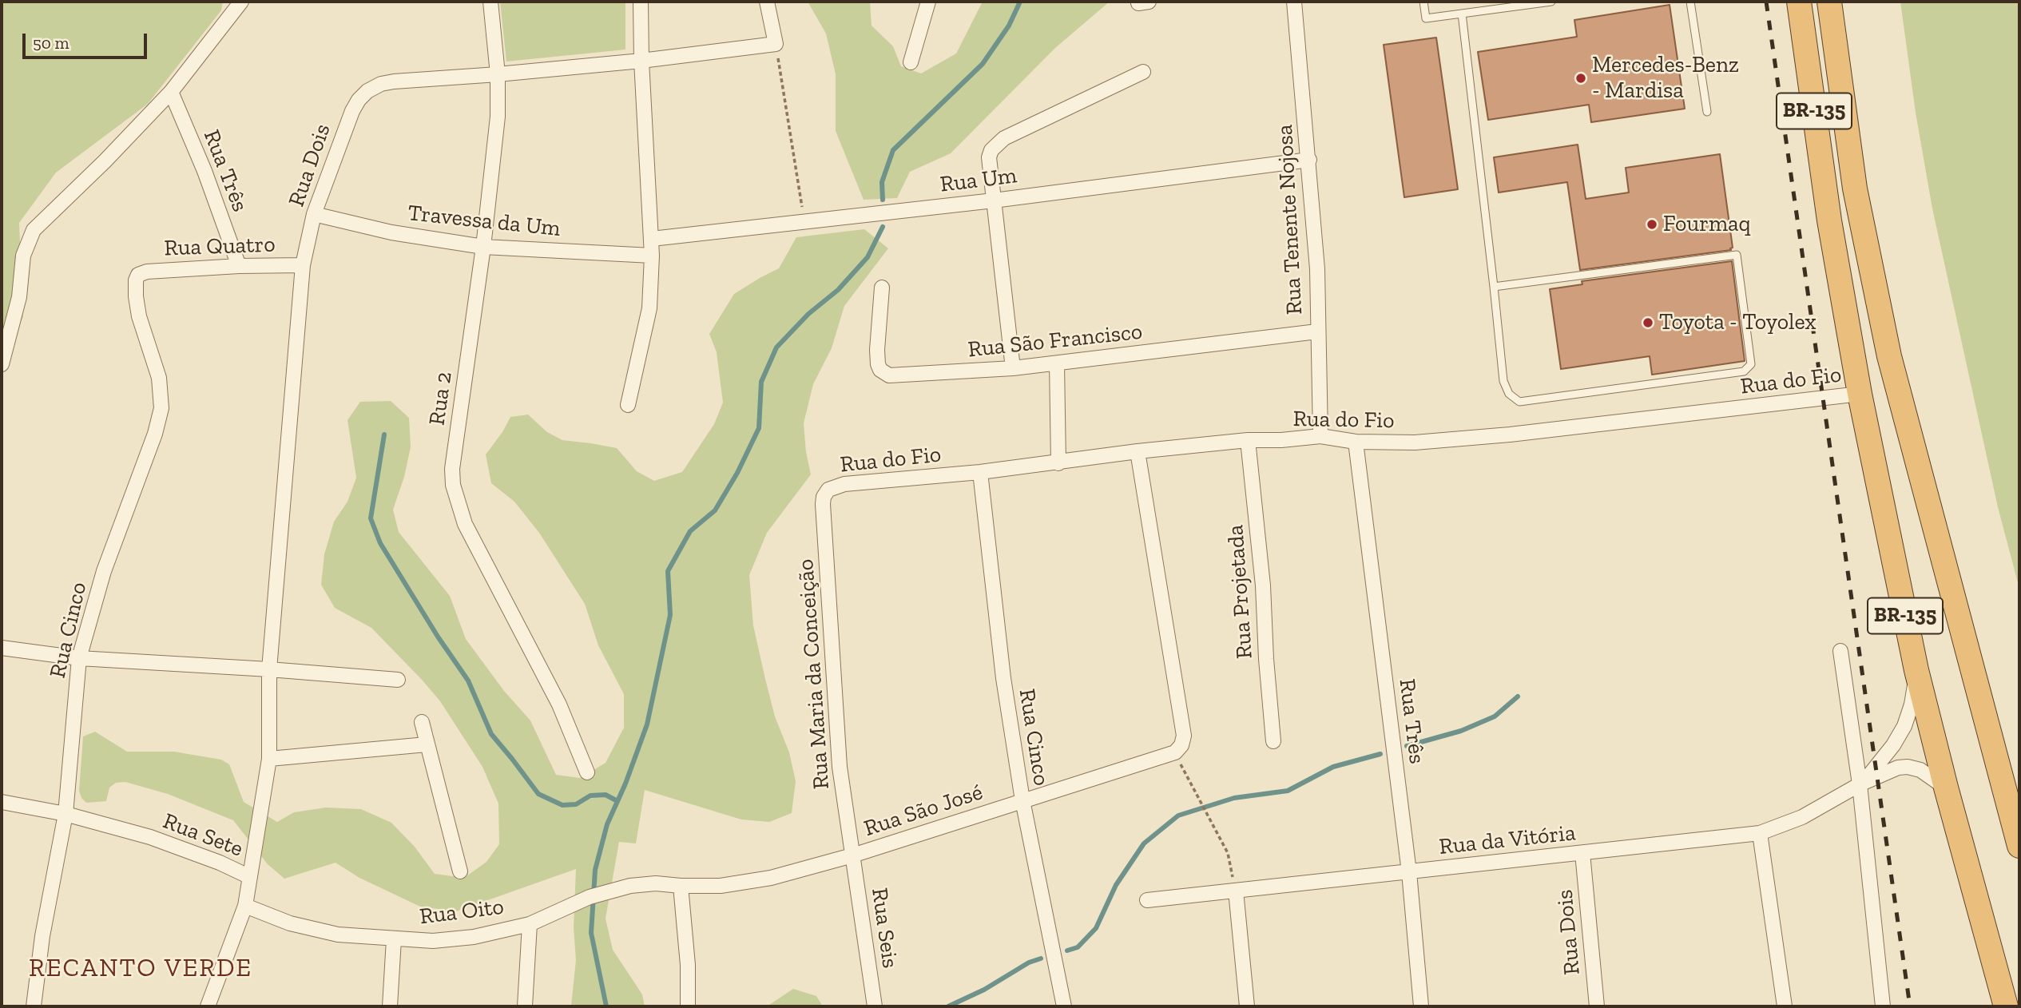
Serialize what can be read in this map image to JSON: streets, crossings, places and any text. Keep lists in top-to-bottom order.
{
  "streets": {
    "highway": ["BR-135"],
    "street": [
      "Rua Dois",
      "Rua Três",
      "Rua Um",
      "Rua Tenente Nojosa",
      "Travessa da Um",
      "Rua Quatro",
      "Rua São Francisco",
      "Rua do Fio",
      "Rua 2",
      "Rua Projetada",
      "Rua Cinco",
      "Rua Maria da Conceição",
      "Rua São José",
      "Rua Sete",
      "Rua da Vitória",
      "Rua Oito",
      "Rua Seis"
    ]
  },
  "crossings": [
    ["BR-135", "Rua do Fio"],
    ["BR-135", "Rua da Vitória"],
    ["Rua Dois", "Travessa da Um"],
    ["Rua Dois", "Rua Quatro"],
    ["Rua Dois", "Rua 2"],
    ["Rua Dois", "Rua Sete"],
    ["Rua Dois", "Rua da Vitória"],
    ["Rua Três", "Rua Quatro"],
    ["Rua Três", "Rua do Fio"],
    ["Rua Três", "Rua da Vitória"],
    ["Rua Um", "Rua Tenente Nojosa"],
    ["Rua Tenente Nojosa", "Rua São Francisco"],
    ["Rua Tenente Nojosa", "Rua do Fio"],
    ["Travessa da Um", "Rua 2"],
    ["Rua Quatro", "Rua Cinco"],
    ["Rua do Fio", "Rua Projetada"],
    ["Rua do Fio", "Rua Cinco"],
    ["Rua do Fio", "Rua Maria da Conceição"],
    ["Rua Cinco", "Rua São José"],
    ["Rua Cinco", "Rua Sete"],
    ["Rua Maria da Conceição", "Rua São José"],
    ["Rua Maria da Conceição", "Rua Seis"],
    ["Rua São José", "Rua Oito"],
    ["Rua São José", "Rua Seis"]
  ],
  "districts": ["RECANTO VERDE"],
  "places": ["Mercedes-Benz - Mardisa", "Fourmaq", "Toyota - Toyolex"],
  "scale_bar": "50 m"
}
